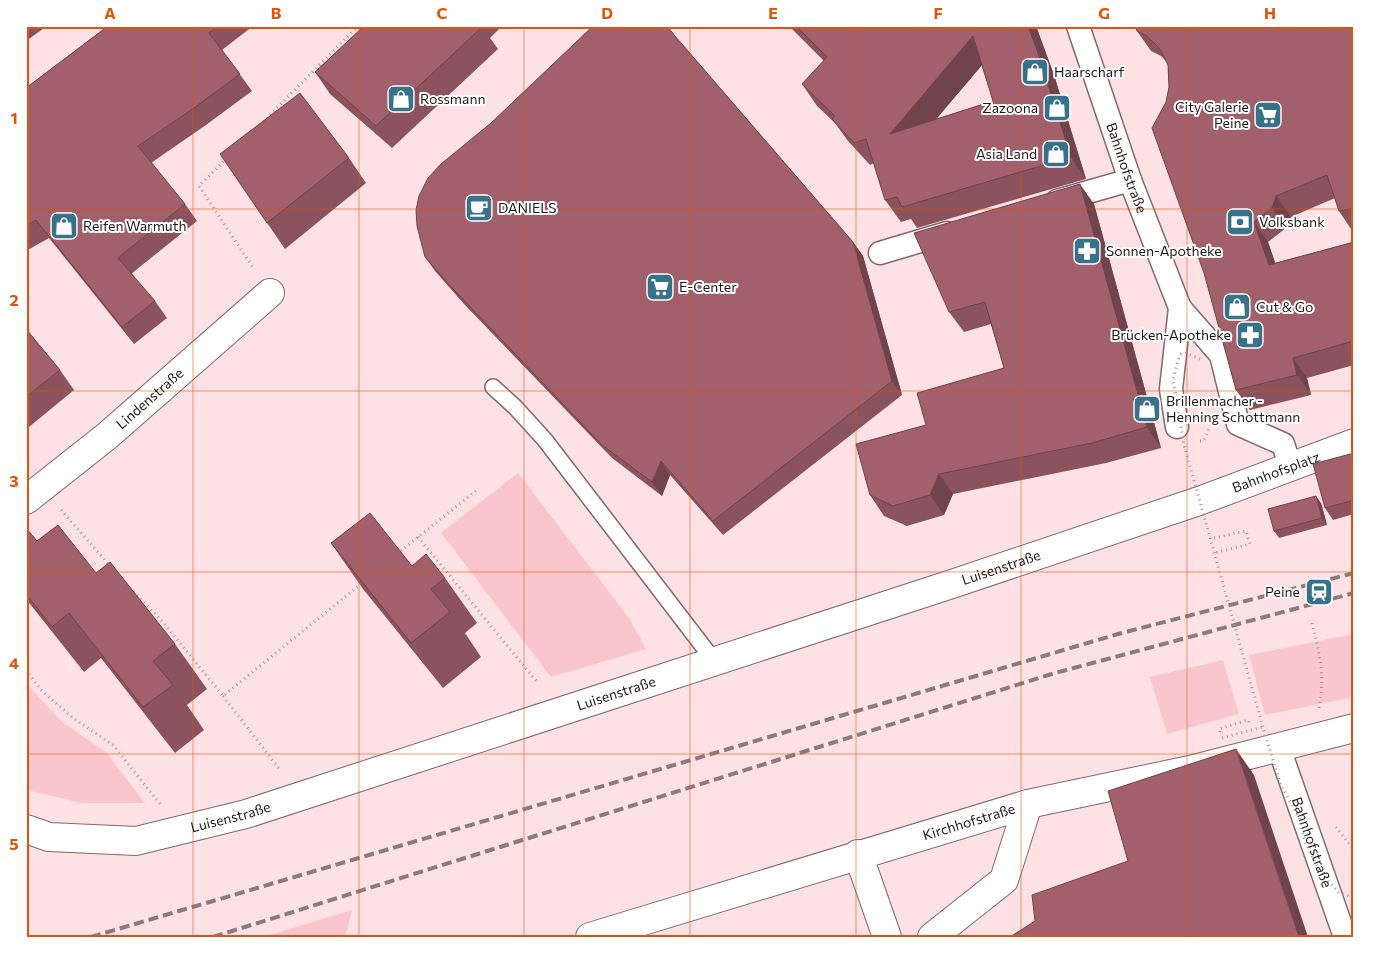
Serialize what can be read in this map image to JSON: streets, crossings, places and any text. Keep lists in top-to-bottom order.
{
  "streets": {
    "street": [
      "Bahnhofstraße",
      "Lindenstraße",
      "Bahnhofsplatz",
      "Luisenstraße",
      "Kirchhofstraße"
    ]
  },
  "crossings": [
    ["Bahnhofstraße", "Bahnhofsplatz"],
    ["Bahnhofstraße", "Kirchhofstraße"],
    ["Bahnhofsplatz", "Luisenstraße"]
  ],
  "places": {
    "shop": [
      "Haarscharf",
      "Rossmann",
      "Zazoona",
      "Asia Land",
      "Reifen Warmuth",
      "Cut & Go",
      "Brillenmacher - Henning Schottmann"
    ],
    "supermarket": ["City Galerie Peine", "E-Center"],
    "cafe": ["DANIELS"],
    "bank": ["Volksbank"],
    "pharmacy": ["Sonnen-Apotheke", "Brücken-Apotheke"],
    "station": ["Peine"]
  },
  "grid": {
    "columns": [
      "A",
      "B",
      "C",
      "D",
      "E",
      "F",
      "G",
      "H"
    ],
    "rows": [
      "1",
      "2",
      "3",
      "4",
      "5"
    ]
  }
}
